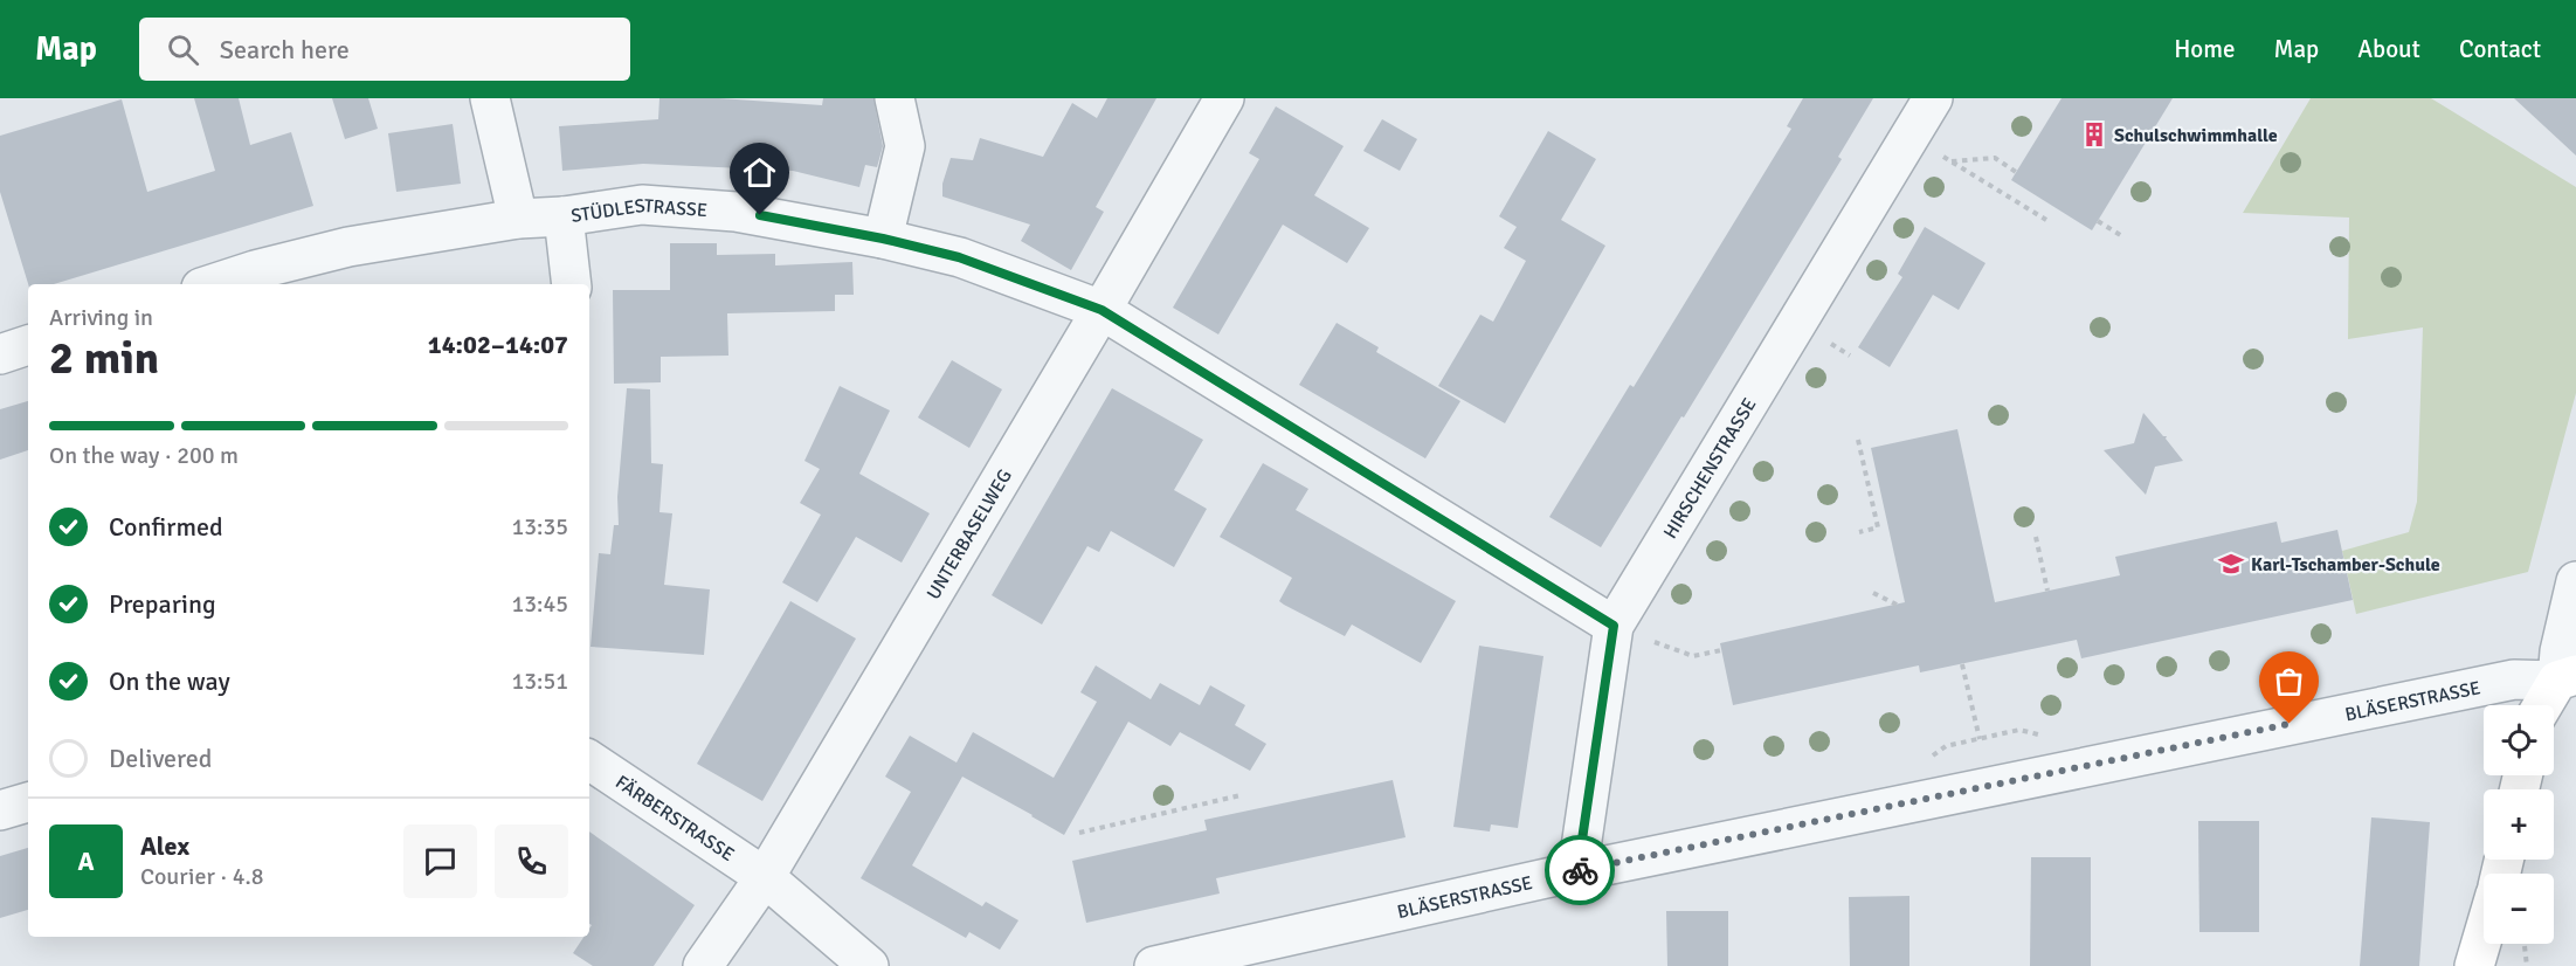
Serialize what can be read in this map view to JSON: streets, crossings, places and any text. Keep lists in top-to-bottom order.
{
  "streets": {
    "street": [
      "STÜDLESTRASSE",
      "HIRSCHENSTRASSE",
      "UNTERBASELWEG",
      "BLÄSERSTRASSE",
      "FÄRBERSTRASSE"
    ]
  },
  "crossings": [
    ["STÜDLESTRASSE", "HIRSCHENSTRASSE"],
    ["STÜDLESTRASSE", "UNTERBASELWEG"],
    ["HIRSCHENSTRASSE", "BLÄSERSTRASSE"],
    ["UNTERBASELWEG", "FÄRBERSTRASSE"]
  ],
  "places": {
    "building": ["Schulschwimmhalle"],
    "school or university": ["Karl-Tschamber-Schule"]
  },
  "page": {
    "header": "Map",
    "search": "Search here",
    "nav": [
      "Home",
      "Map",
      "About",
      "Contact"
    ],
    "heading": ["2 min", "Arriving in", "14:02–14:07"],
    "panel": ["Alex", "Courier · 4.8"],
    "bar": "On the way · 200 m",
    "list": [
      ["Confirmed", "13:35"],
      ["Preparing", "13:45"],
      ["On the way", "13:51"],
      "Delivered"
    ],
    "map_buttons": ["+", "−"],
    "round": "A"
  }
}
